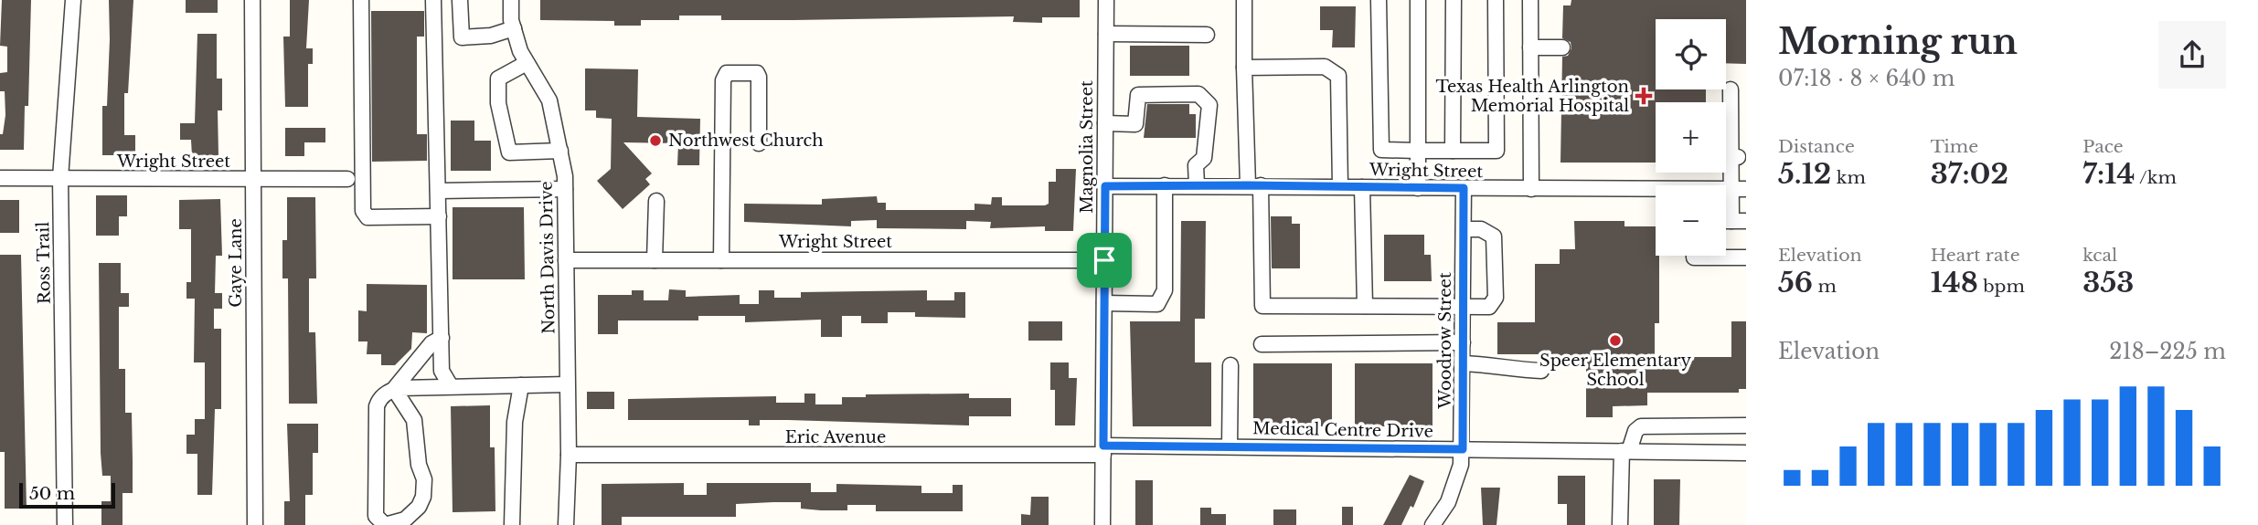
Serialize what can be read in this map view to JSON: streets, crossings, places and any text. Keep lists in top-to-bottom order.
{
  "streets": {
    "street": [
      "Magnolia Street",
      "Wright Street",
      "North Davis Drive",
      "Ross Trail",
      "Gaye Lane",
      "Woodrow Street",
      "Medical Centre Drive",
      "Eric Avenue"
    ]
  },
  "crossings": [
    ["Magnolia Street", "Wright Street"],
    ["Magnolia Street", "Medical Centre Drive"],
    ["Magnolia Street", "Eric Avenue"],
    ["Wright Street", "North Davis Drive"],
    ["Wright Street", "Ross Trail"],
    ["Wright Street", "Gaye Lane"],
    ["Wright Street", "Woodrow Street"],
    ["North Davis Drive", "Eric Avenue"],
    ["Woodrow Street", "Medical Centre Drive"],
    ["Medical Centre Drive", "Eric Avenue"]
  ],
  "places": {
    "health": ["Texas Health Arlington Memorial Hospital"],
    "other": ["Northwest Church", "Speer Elementary School"]
  },
  "scale_bar": "50 m",
  "page": {
    "heading": ["Morning run", "07:18 · 8 × 640 m"],
    "map_buttons": ["+", "−"],
    "stats": [
      ["Distance", "5.12 km"],
      ["Time", "37:02"],
      ["Pace", "7:14 /km"],
      ["Elevation", "56 m"],
      ["Heart rate", "148 bpm"],
      ["kcal", "353"]
    ],
    "chart": ["Elevation", "218–225 m"],
    "scale": "50 m"
  }
}
